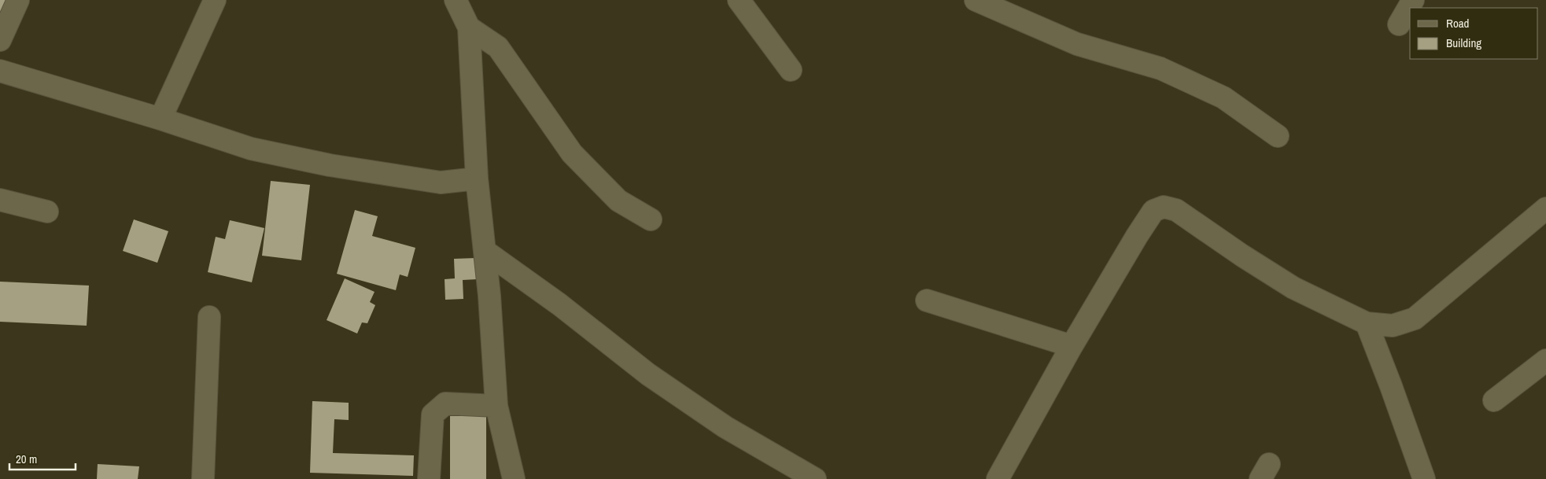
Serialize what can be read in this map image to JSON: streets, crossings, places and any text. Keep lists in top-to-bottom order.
{
  "legend": ["Road", "Building"],
  "scale_bar": "20 m"
}
